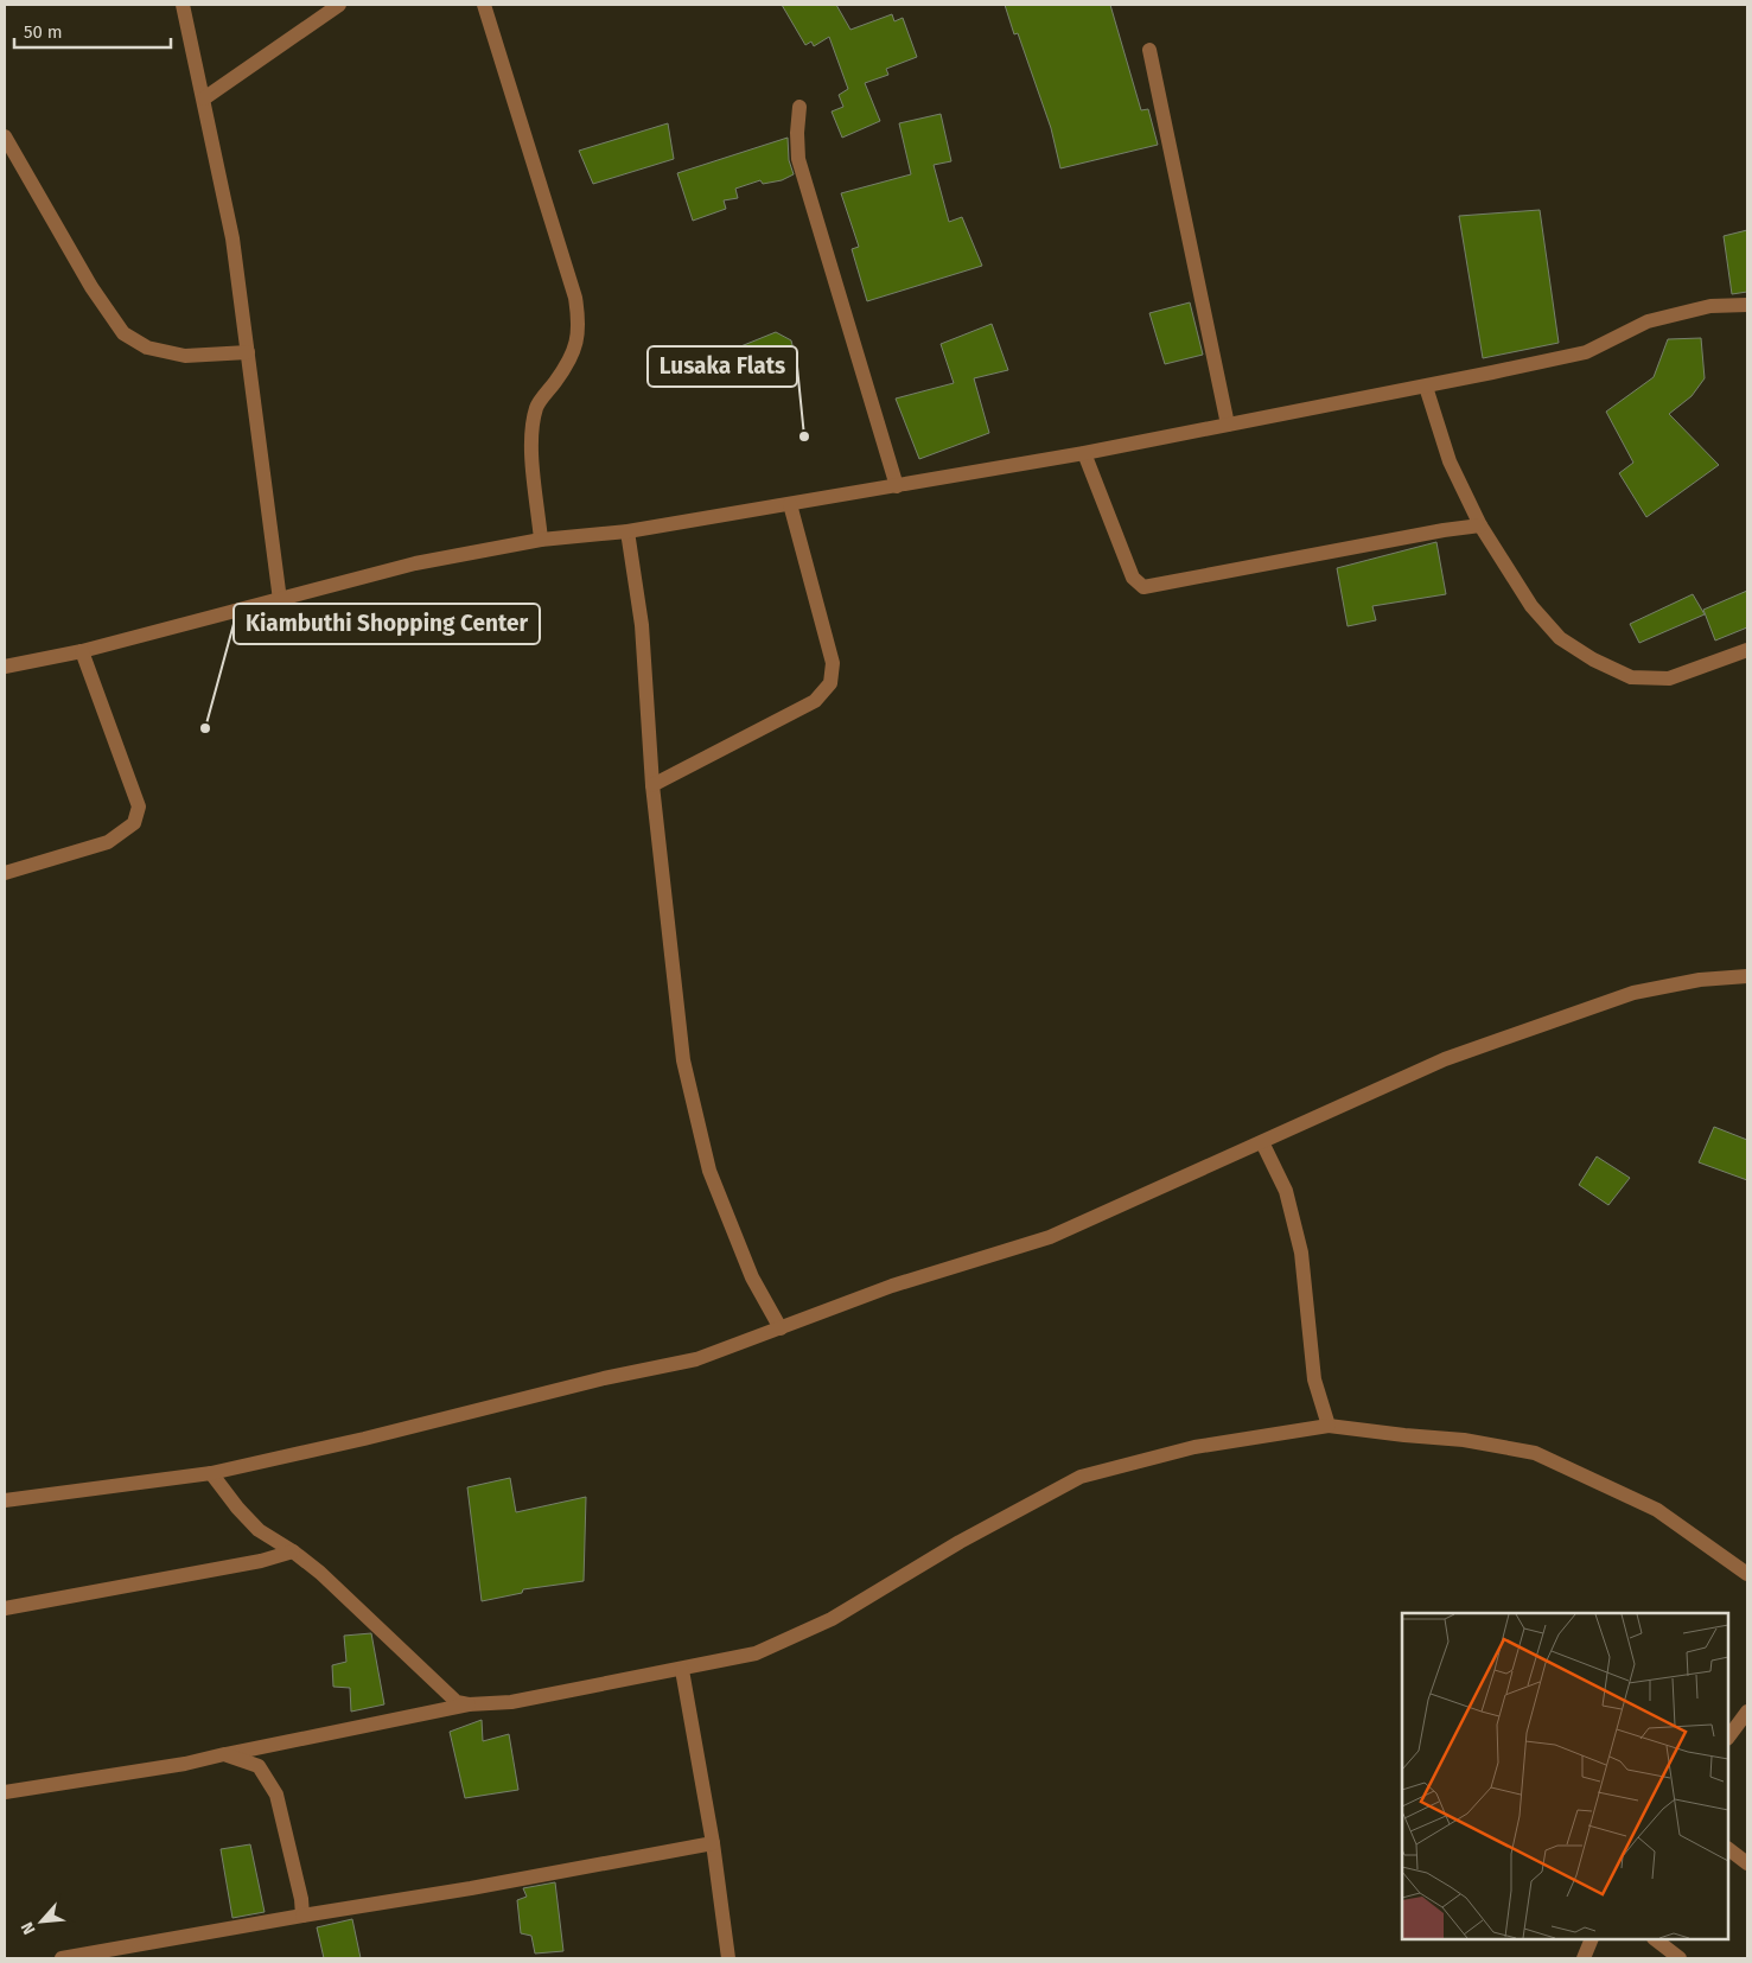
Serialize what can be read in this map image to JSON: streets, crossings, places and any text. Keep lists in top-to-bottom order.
{
  "places": ["Lusaka Flats", "Kiambuthi Shopping Center"],
  "scale_bar": "50 m",
  "north": "bottom left"
}
